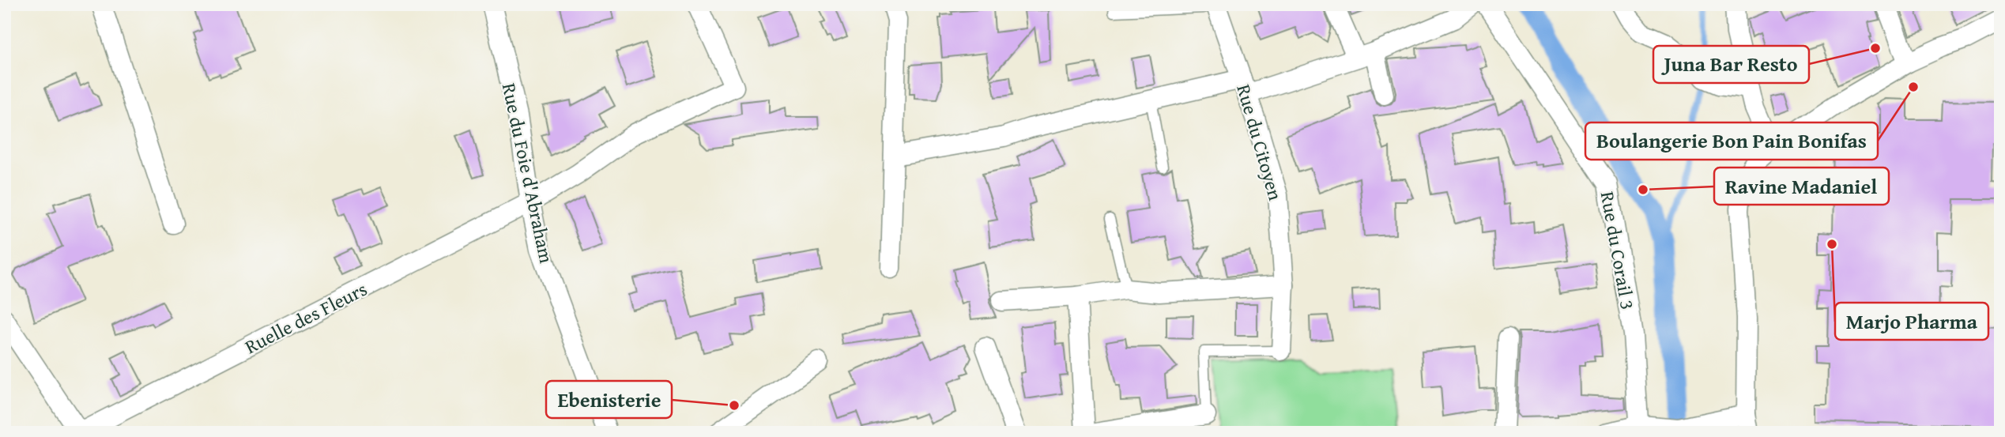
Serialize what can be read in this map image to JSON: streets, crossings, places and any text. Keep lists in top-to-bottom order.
{
  "streets": {
    "street": [
      "Rue du Citoyen",
      "Rue du Foie d'Abraham",
      "Rue du Corail 3",
      "Ruelle des Fleurs"
    ]
  },
  "crossings": [
    ["Rue du Foie d'Abraham", "Ruelle des Fleurs"]
  ],
  "places": [
    "Juna Bar Resto",
    "Boulangerie Bon Pain Bonifas",
    "Ravine Madaniel",
    "Marjo Pharma",
    "Ebenisterie"
  ]
}
